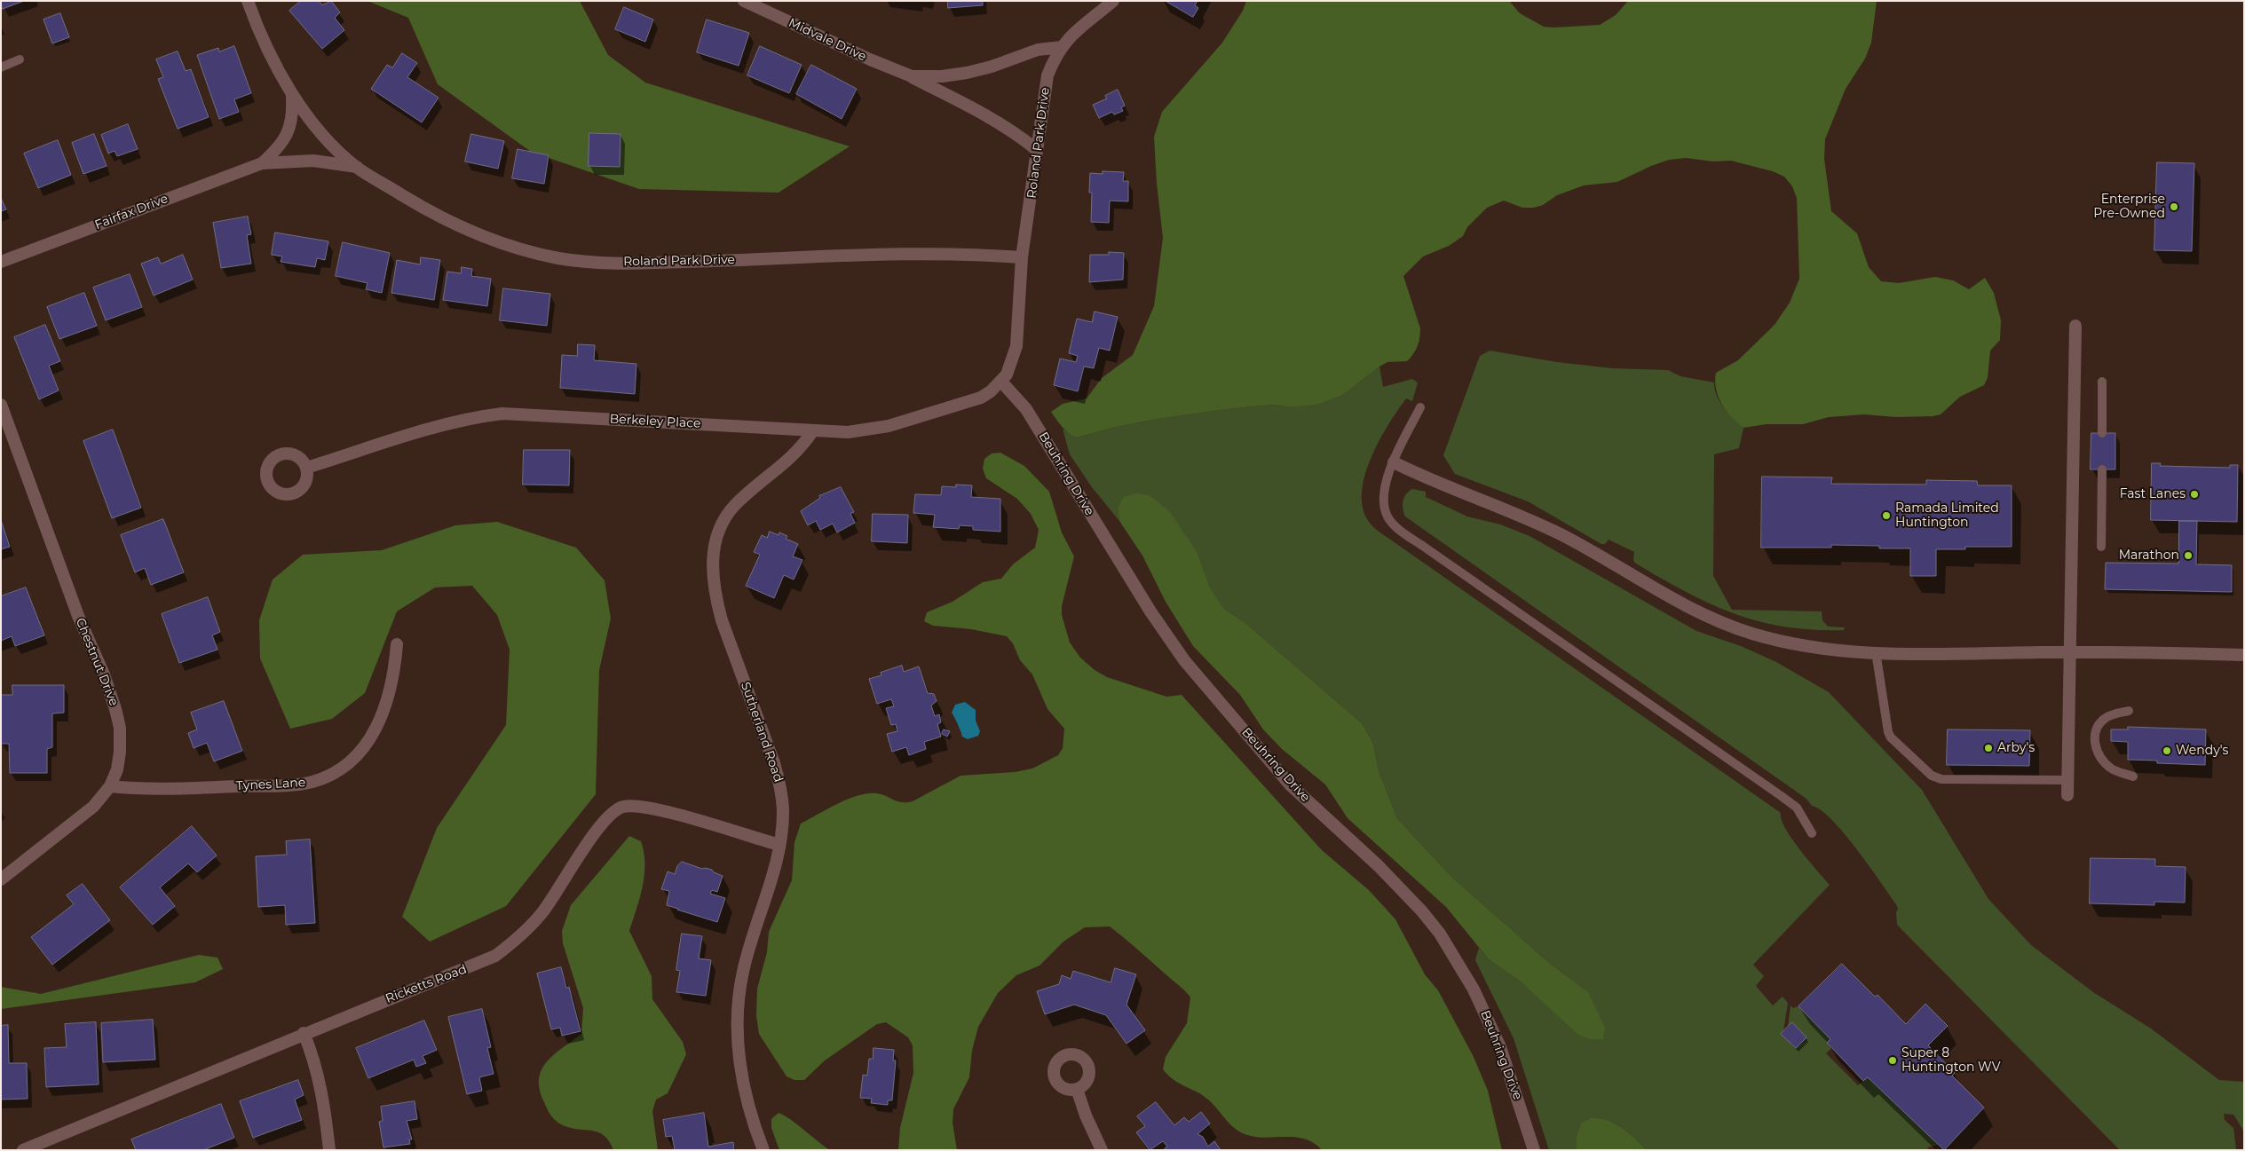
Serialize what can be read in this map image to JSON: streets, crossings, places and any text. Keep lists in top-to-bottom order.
{
  "streets": {
    "street": [
      "Midvale Drive",
      "Roland Park Drive",
      "Fairfax Drive",
      "Berkeley Place",
      "Beuhring Drive",
      "Chestnut Drive",
      "Sutherland Road",
      "Tynes Lane",
      "Ricketts Road"
    ]
  },
  "crossings": [
    ["Midvale Drive", "Roland Park Drive"],
    ["Roland Park Drive", "Fairfax Drive"],
    ["Roland Park Drive", "Berkeley Place"],
    ["Roland Park Drive", "Beuhring Drive"],
    ["Berkeley Place", "Beuhring Drive"],
    ["Berkeley Place", "Sutherland Road"],
    ["Chestnut Drive", "Tynes Lane"],
    ["Sutherland Road", "Ricketts Road"]
  ],
  "places": [
    "Enterprise Pre-Owned",
    "Fast Lanes",
    "Ramada Limited Huntington",
    "Marathon",
    "Arby's",
    "Wendy's",
    "Super 8 Huntington WV"
  ]
}
